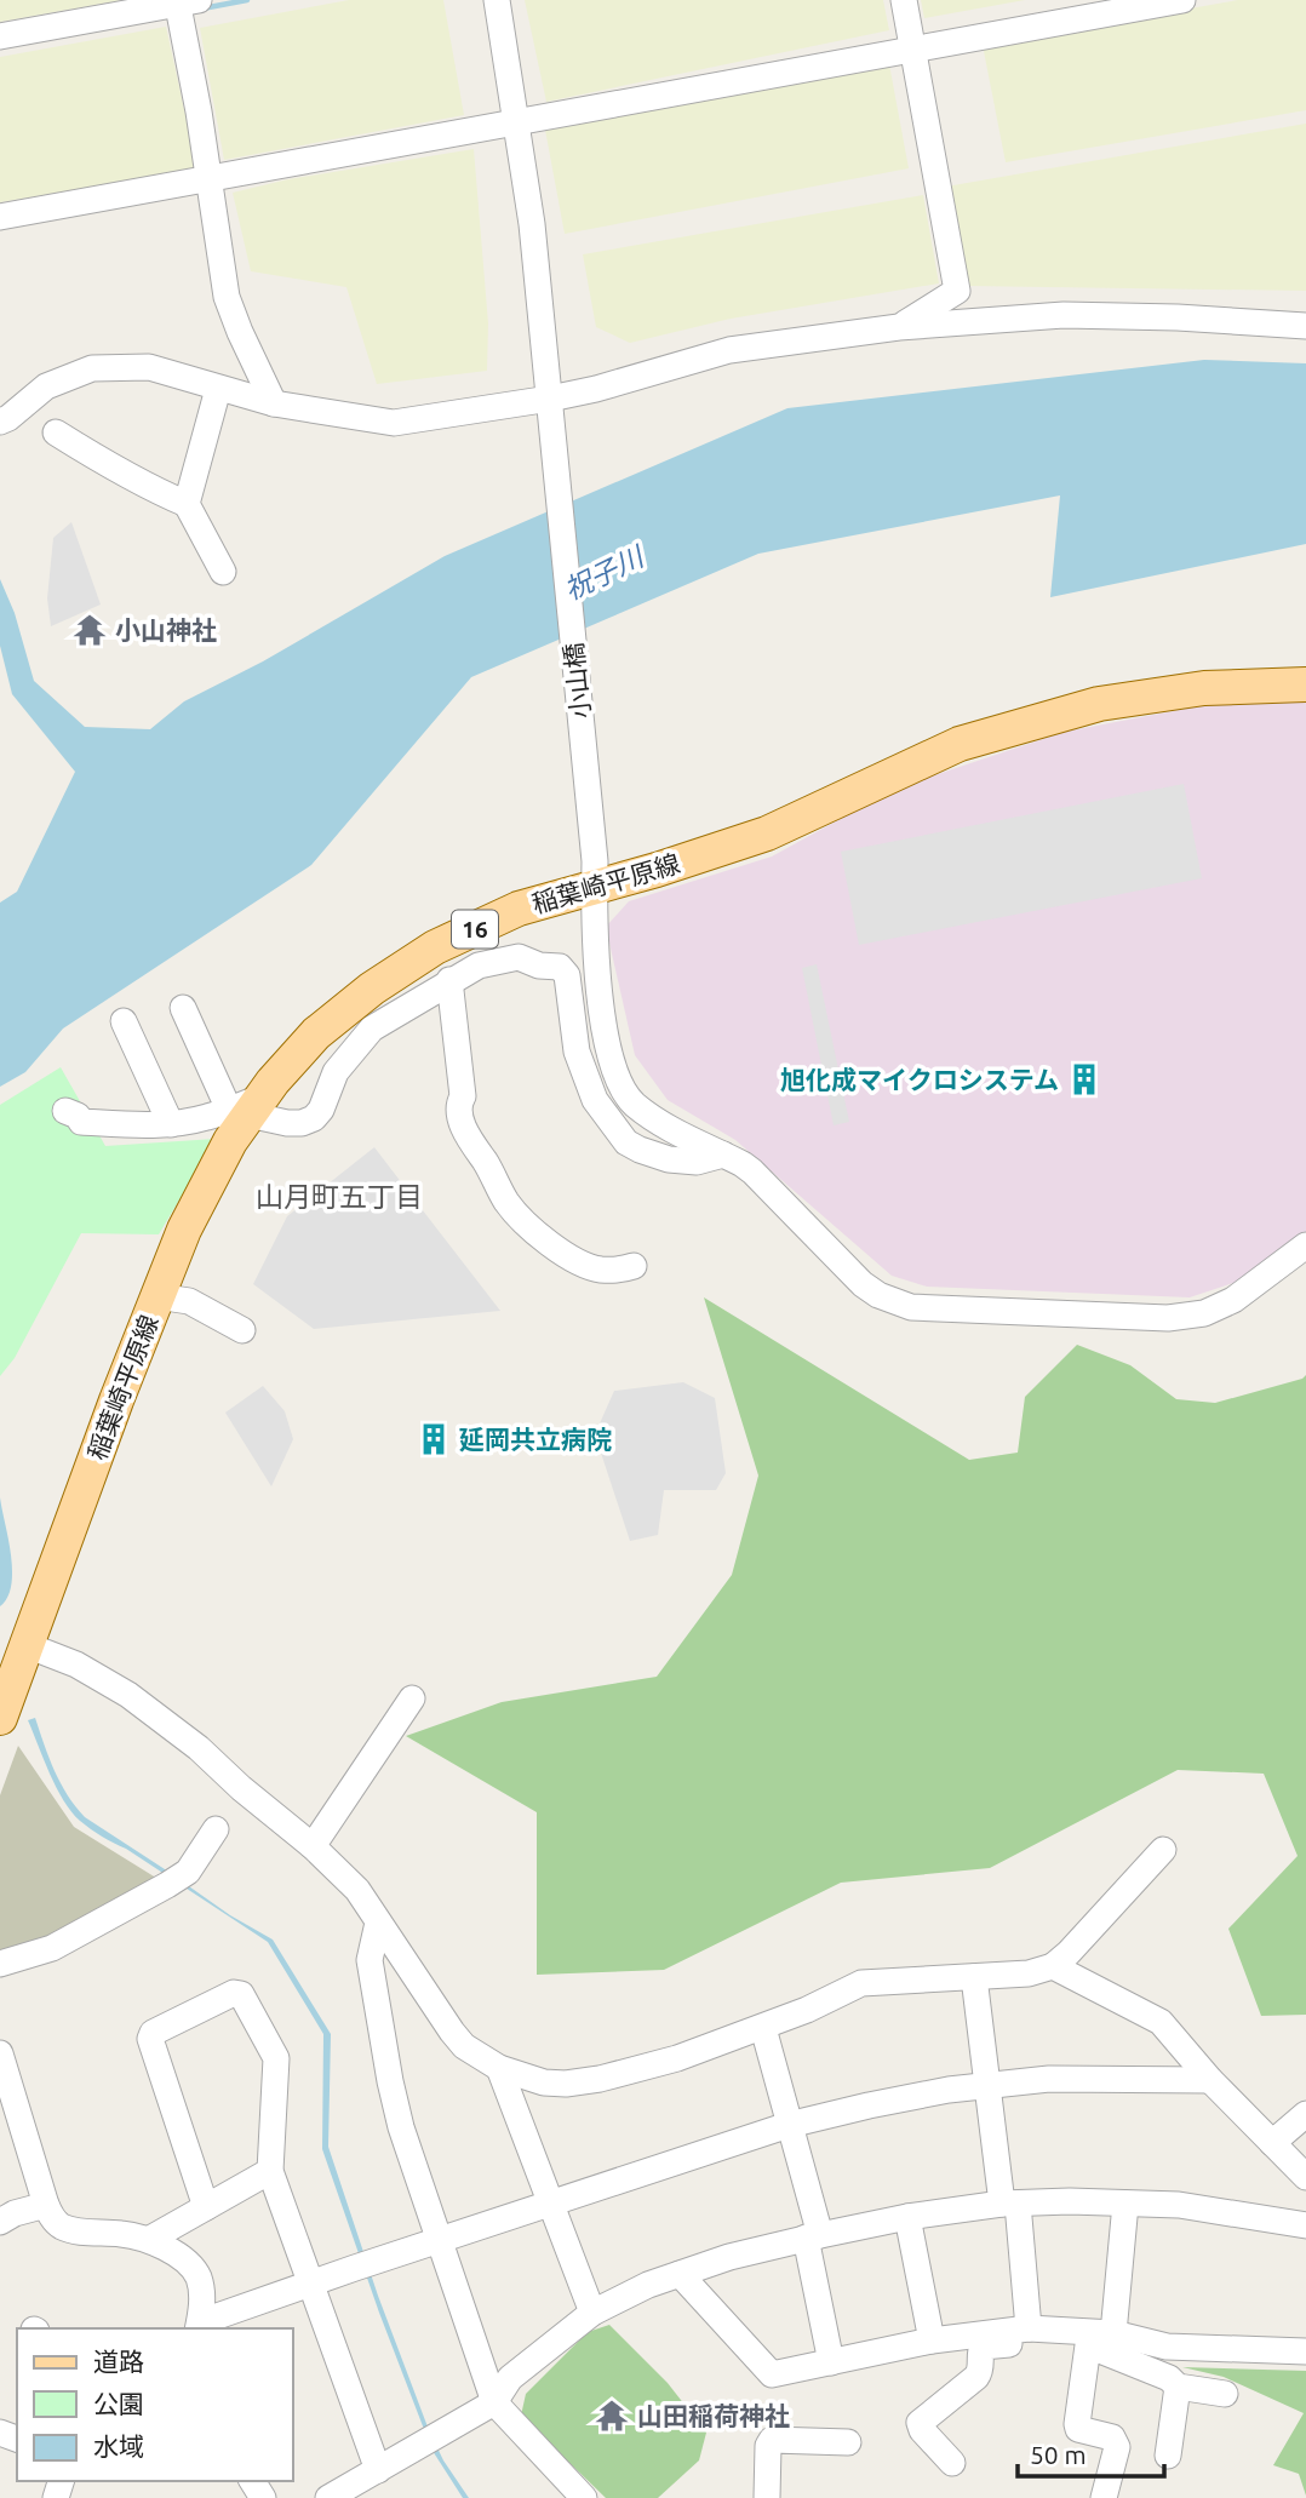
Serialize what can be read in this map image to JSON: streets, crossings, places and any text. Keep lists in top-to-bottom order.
{
  "streets": {
    "main road": ["稲葉崎平原線", "16"],
    "street": ["小山橋"]
  },
  "crossings": [
    ["小山橋", "稲葉崎平原線"]
  ],
  "districts": ["山月町五丁目"],
  "water": ["祝子川"],
  "places": {
    "temple": ["小山神社", "山田稲荷神社"],
    "building": ["旭化成マイクロシステム", "延岡共立病院"]
  },
  "legend": ["道路", "公園", "水域"],
  "scale_bar": "50 m"
}
